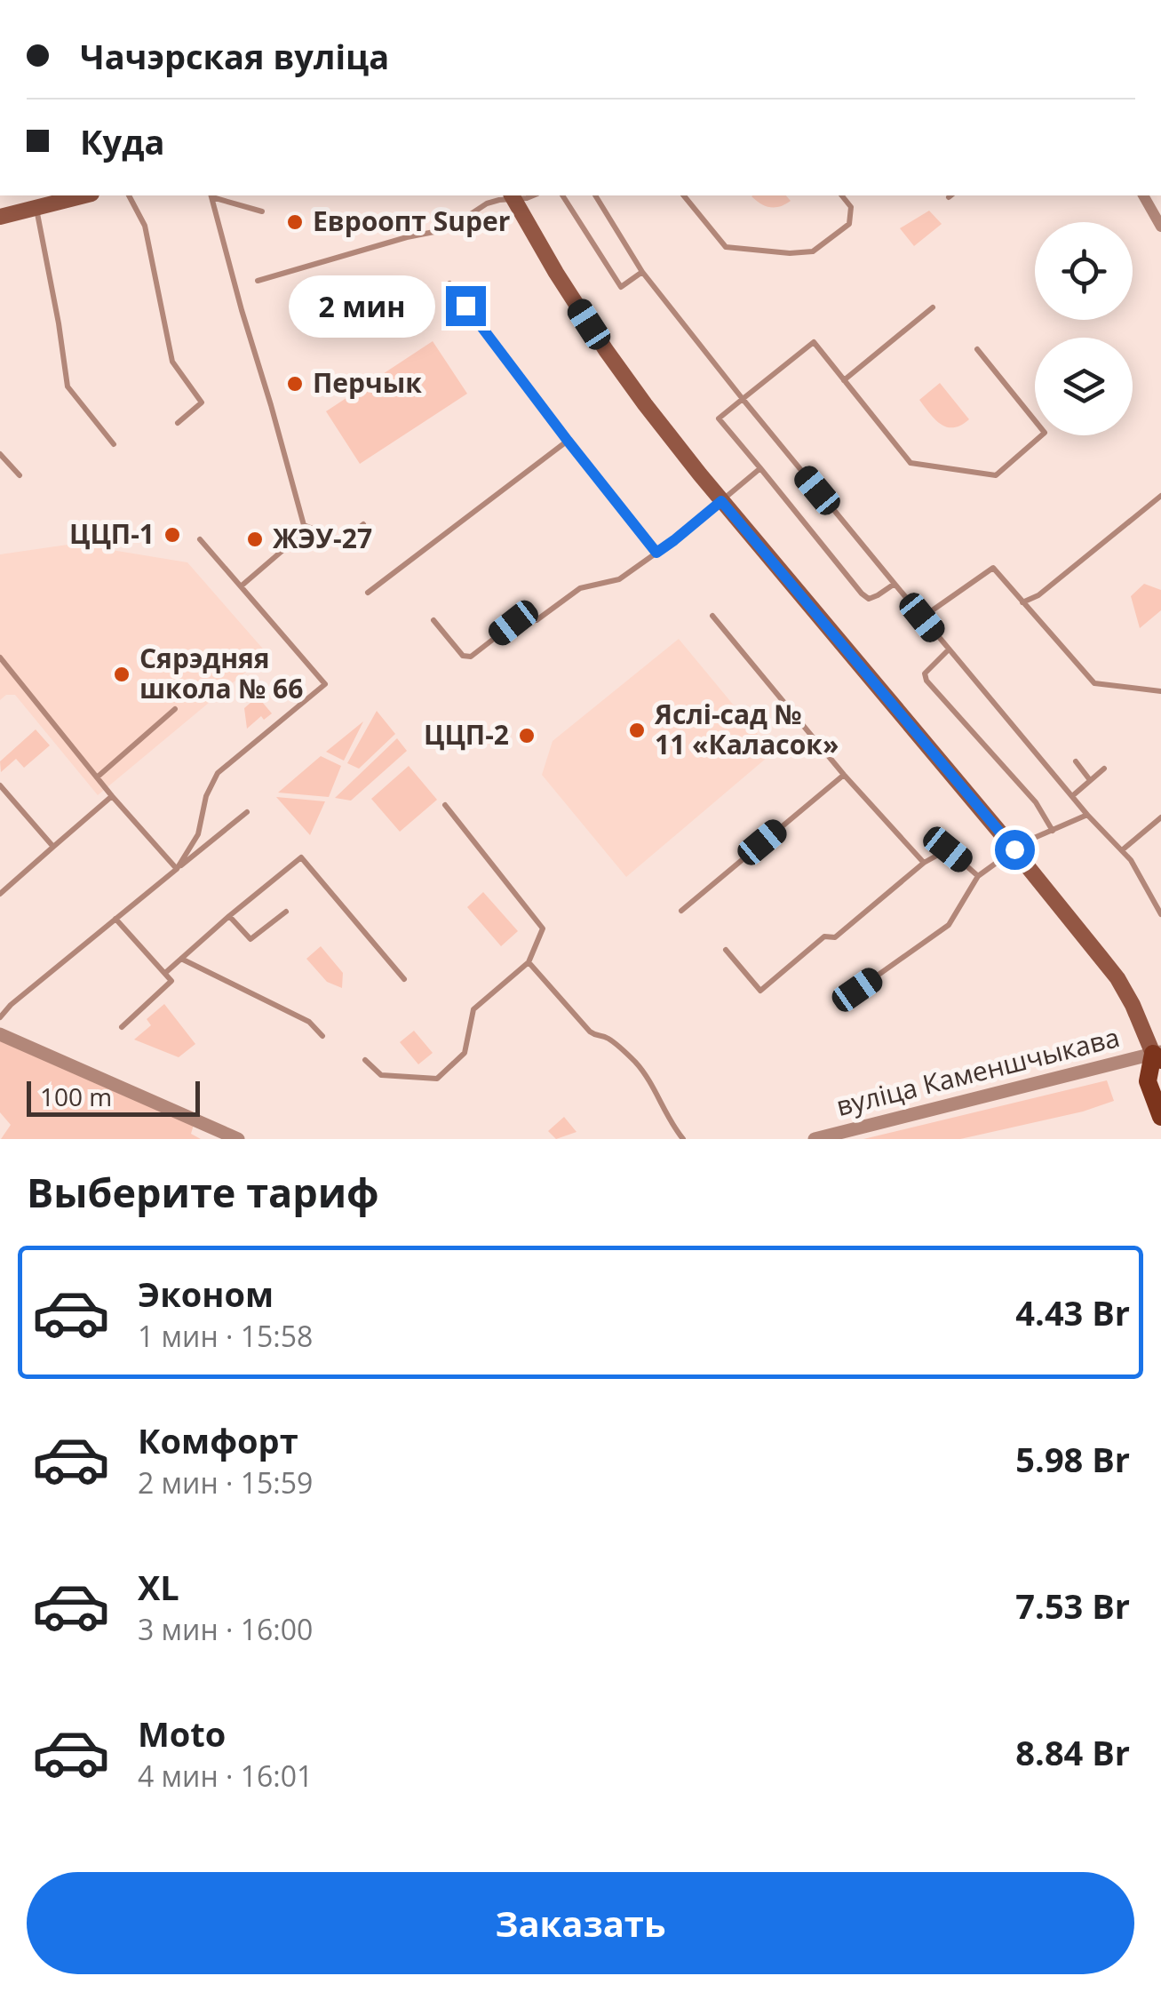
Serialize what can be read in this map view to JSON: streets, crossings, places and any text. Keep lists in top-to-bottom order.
{
  "streets": {
    "street": ["вуліца Каменшчыкава"]
  },
  "places": [
    "Евроопт Super",
    "Перчык",
    "ЦЦП-1",
    "ЖЭУ-27",
    "Сярэдняя школа № 66",
    "Яслі-сад № 11 «Каласок»",
    "ЦЦП-2"
  ],
  "scale_bar": "100 m",
  "page": {
    "banner": ["Чачэрская вуліца", "Куда"],
    "bubble": "2 мин",
    "scale": "100 m",
    "heading": "Выберите тариф",
    "list": [
      {
        "name": "Эконом",
        "note": "1 мин · 15:58",
        "value": "4.43 Br"
      },
      {
        "name": "Комфорт",
        "note": "2 мин · 15:59",
        "value": "5.98 Br"
      },
      {
        "name": "XL",
        "note": "3 мин · 16:00",
        "value": "7.53 Br"
      },
      {
        "name": "Moto",
        "note": "4 мин · 16:01",
        "value": "8.84 Br"
      }
    ],
    "buttons": "Заказать"
  }
}
